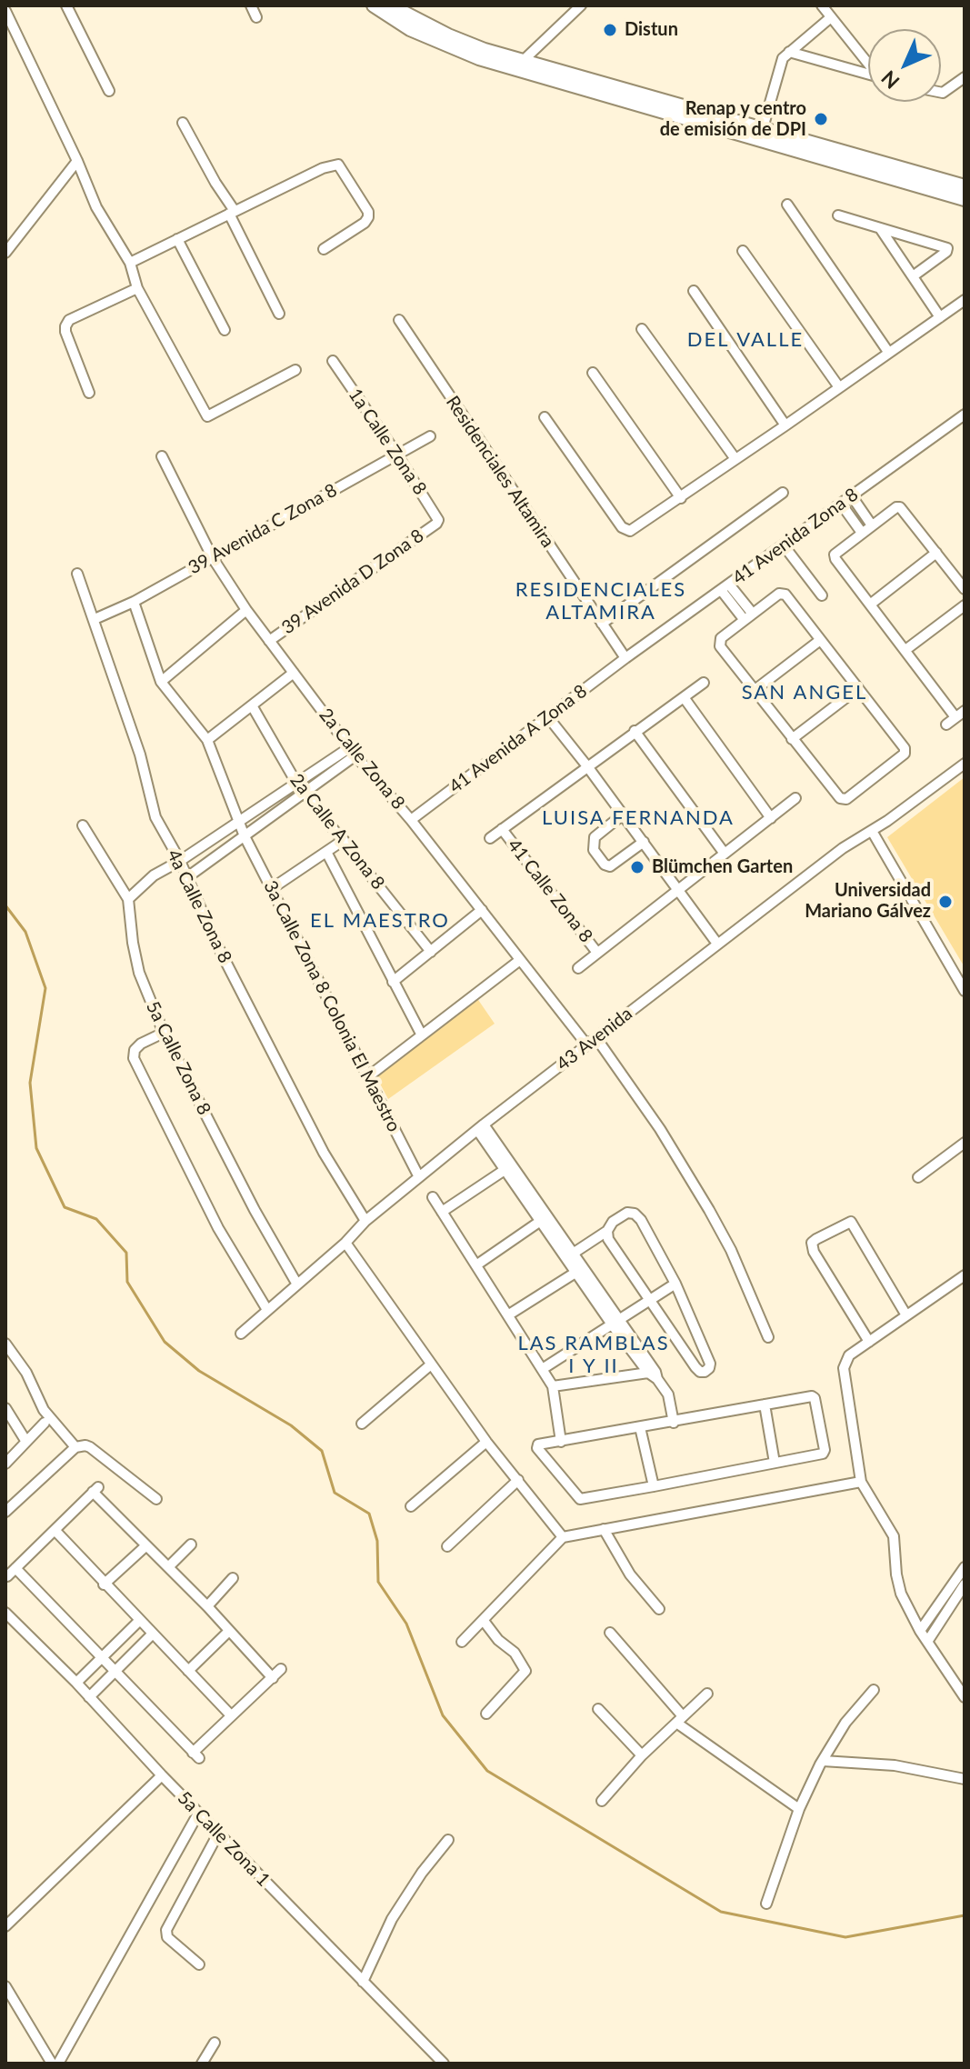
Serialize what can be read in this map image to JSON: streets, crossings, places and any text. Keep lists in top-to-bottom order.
{
  "streets": {
    "street": [
      "1a Calle Zona 8",
      "Residenciales Altamira",
      "39 Avenida C Zona 8",
      "41 Avenida Zona 8",
      "39 Avenida D Zona 8",
      "41 Avenida A Zona 8",
      "2a Calle Zona 8",
      "2a Calle A Zona 8",
      "41 Calle Zona 8",
      "4a Calle Zona 8",
      "3a Calle Zona 8 Colonia El Maestro",
      "43 Avenida",
      "5a Calle Zona 8",
      "5a Calle Zona 1"
    ]
  },
  "crossings": [
    ["1a Calle Zona 8", "39 Avenida C Zona 8"],
    ["1a Calle Zona 8", "39 Avenida D Zona 8"],
    ["Residenciales Altamira", "41 Avenida Zona 8"],
    ["Residenciales Altamira", "41 Avenida A Zona 8"],
    ["39 Avenida C Zona 8", "2a Calle Zona 8"],
    ["39 Avenida C Zona 8", "4a Calle Zona 8"],
    ["39 Avenida C Zona 8", "3a Calle Zona 8 Colonia El Maestro"],
    ["41 Avenida Zona 8", "41 Avenida A Zona 8"],
    ["39 Avenida D Zona 8", "2a Calle Zona 8"],
    ["41 Avenida A Zona 8", "2a Calle Zona 8"],
    ["2a Calle Zona 8", "43 Avenida"],
    ["4a Calle Zona 8", "43 Avenida"],
    ["3a Calle Zona 8 Colonia El Maestro", "43 Avenida"],
    ["43 Avenida", "5a Calle Zona 8"]
  ],
  "districts": [
    "DEL VALLE",
    "RESIDENCIALES ALTAMIRA",
    "SAN ANGEL",
    "LUISA FERNANDA",
    "EL MAESTRO",
    "LAS RAMBLAS I Y II"
  ],
  "places": [
    "Distun",
    "Renap y centro de emisión de DPI",
    "Blümchen Garten",
    "Universidad Mariano Gálvez"
  ],
  "north": "bottom left"
}
